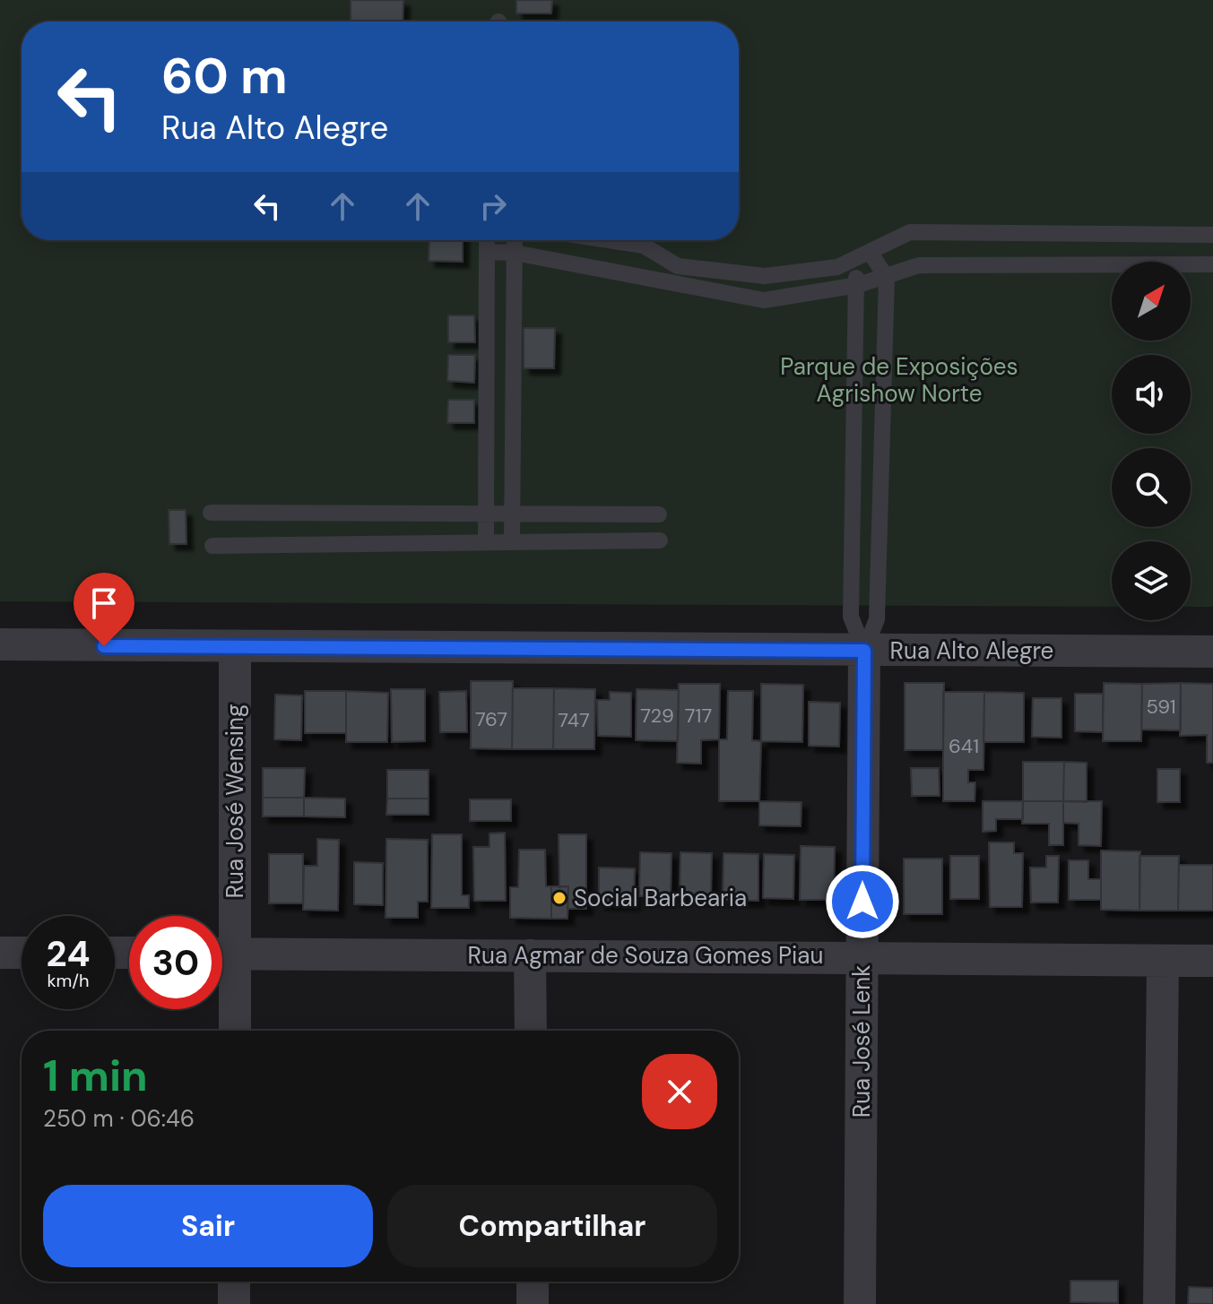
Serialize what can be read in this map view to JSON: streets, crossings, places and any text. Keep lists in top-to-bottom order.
{
  "streets": {
    "street": [
      "Rua Alto Alegre",
      "Rua José Wensing",
      "Rua Agmar de Souza Gomes Piau",
      "Rua José Lenk"
    ]
  },
  "crossings": [
    ["Rua Alto Alegre", "Rua José Wensing"],
    ["Rua Alto Alegre", "Rua José Lenk"],
    ["Rua Agmar de Souza Gomes Piau", "Rua José Lenk"]
  ],
  "parks": ["Parque de Exposições Agrishow Norte"],
  "places": ["Social Barbearia"],
  "house_numbers": [
    "591",
    "729",
    "717",
    "767",
    "747",
    "641"
  ],
  "north": "top right",
  "page": {
    "turn": ["60 m", "Rua Alto Alegre"],
    "speed": "24 km/h",
    "limit": "30",
    "heading": ["1 min", "250 m · 06:46"],
    "buttons": ["Sair", "Compartilhar"]
  }
}
